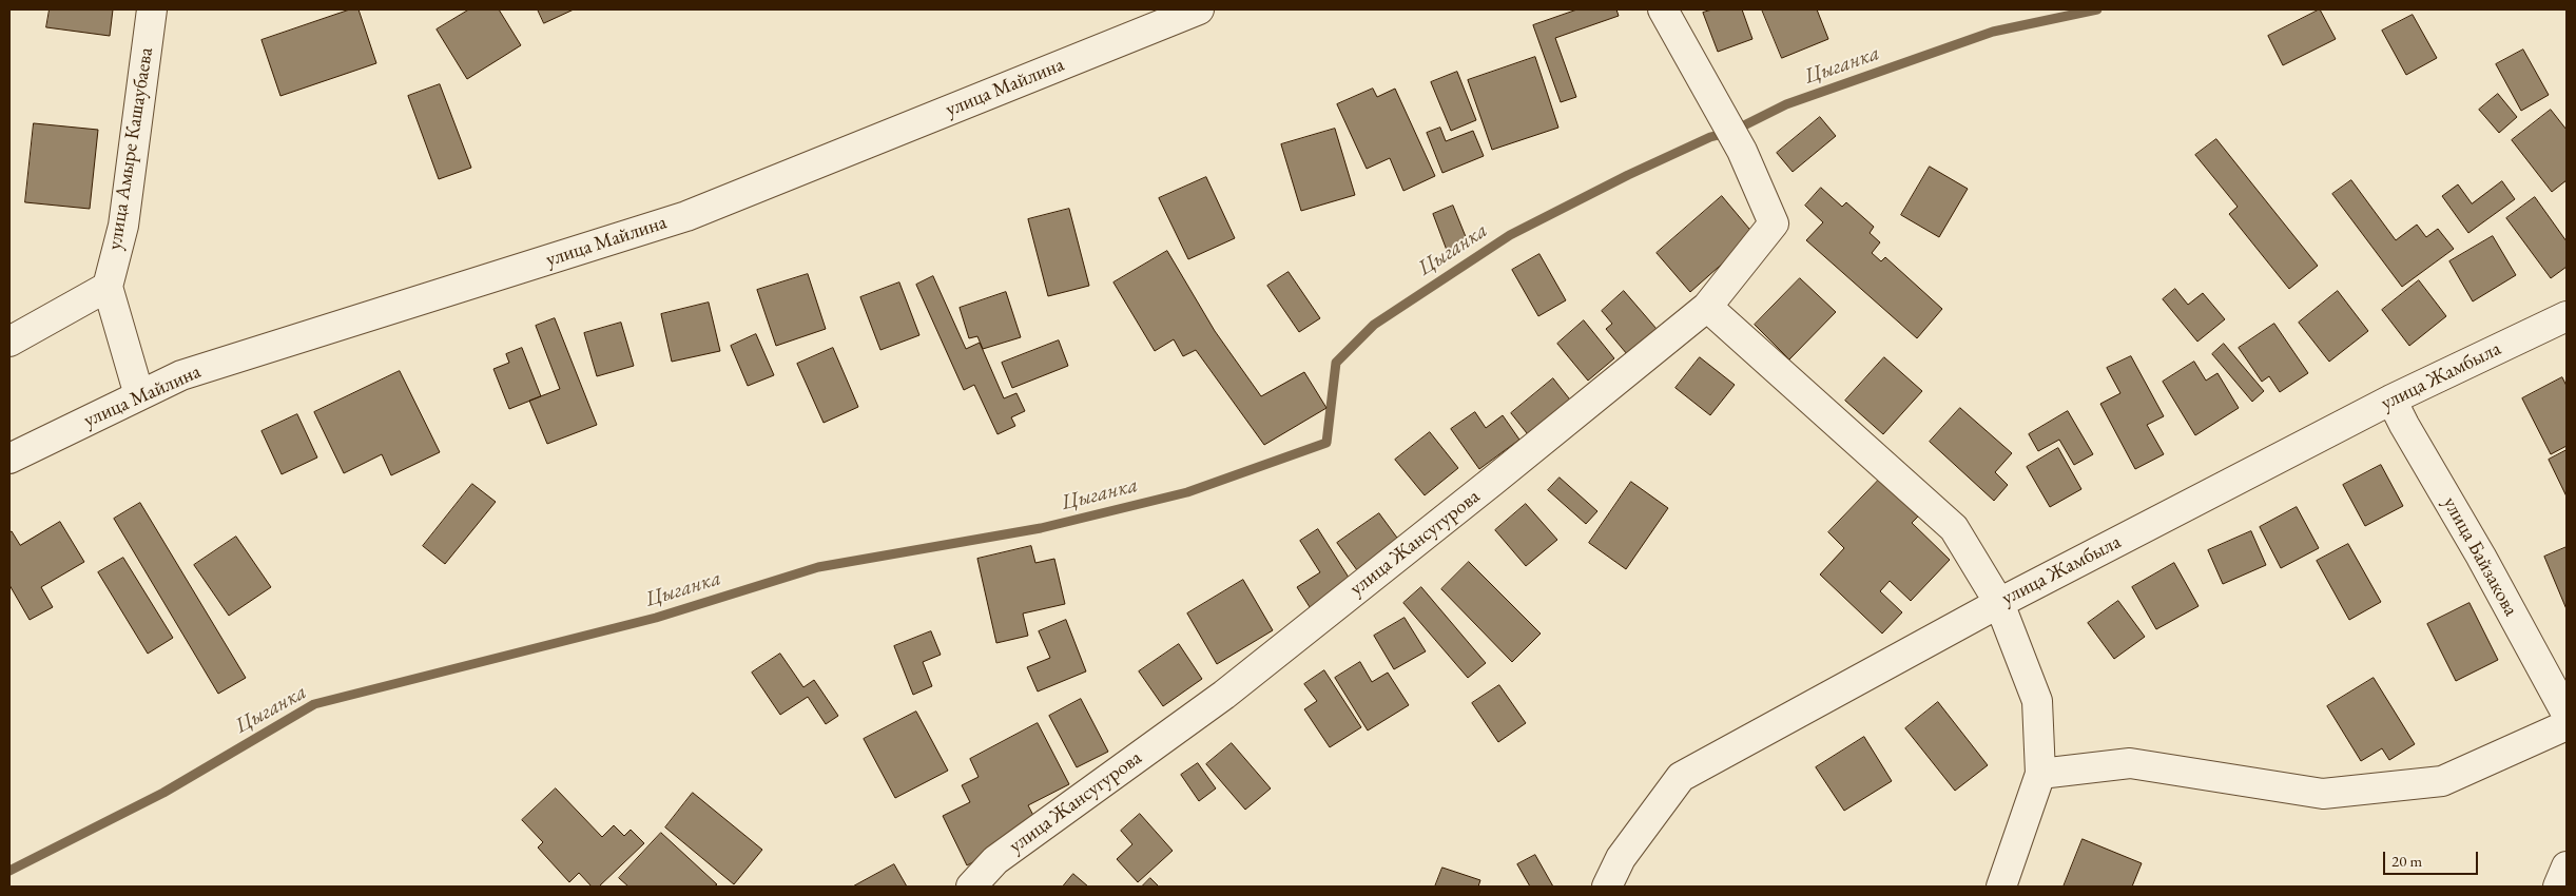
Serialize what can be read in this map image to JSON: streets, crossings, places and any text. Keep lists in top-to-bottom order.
{
  "streets": {
    "street": [
      "улица Майлина",
      "улица Амыре Кашаубаева",
      "улица Жамбыла",
      "улица Жансугурова",
      "улица Байзакова"
    ]
  },
  "crossings": [
    ["улица Жамбыла", "улица Байзакова"]
  ],
  "water": ["Цыганка"],
  "scale_bar": "20 m"
}
